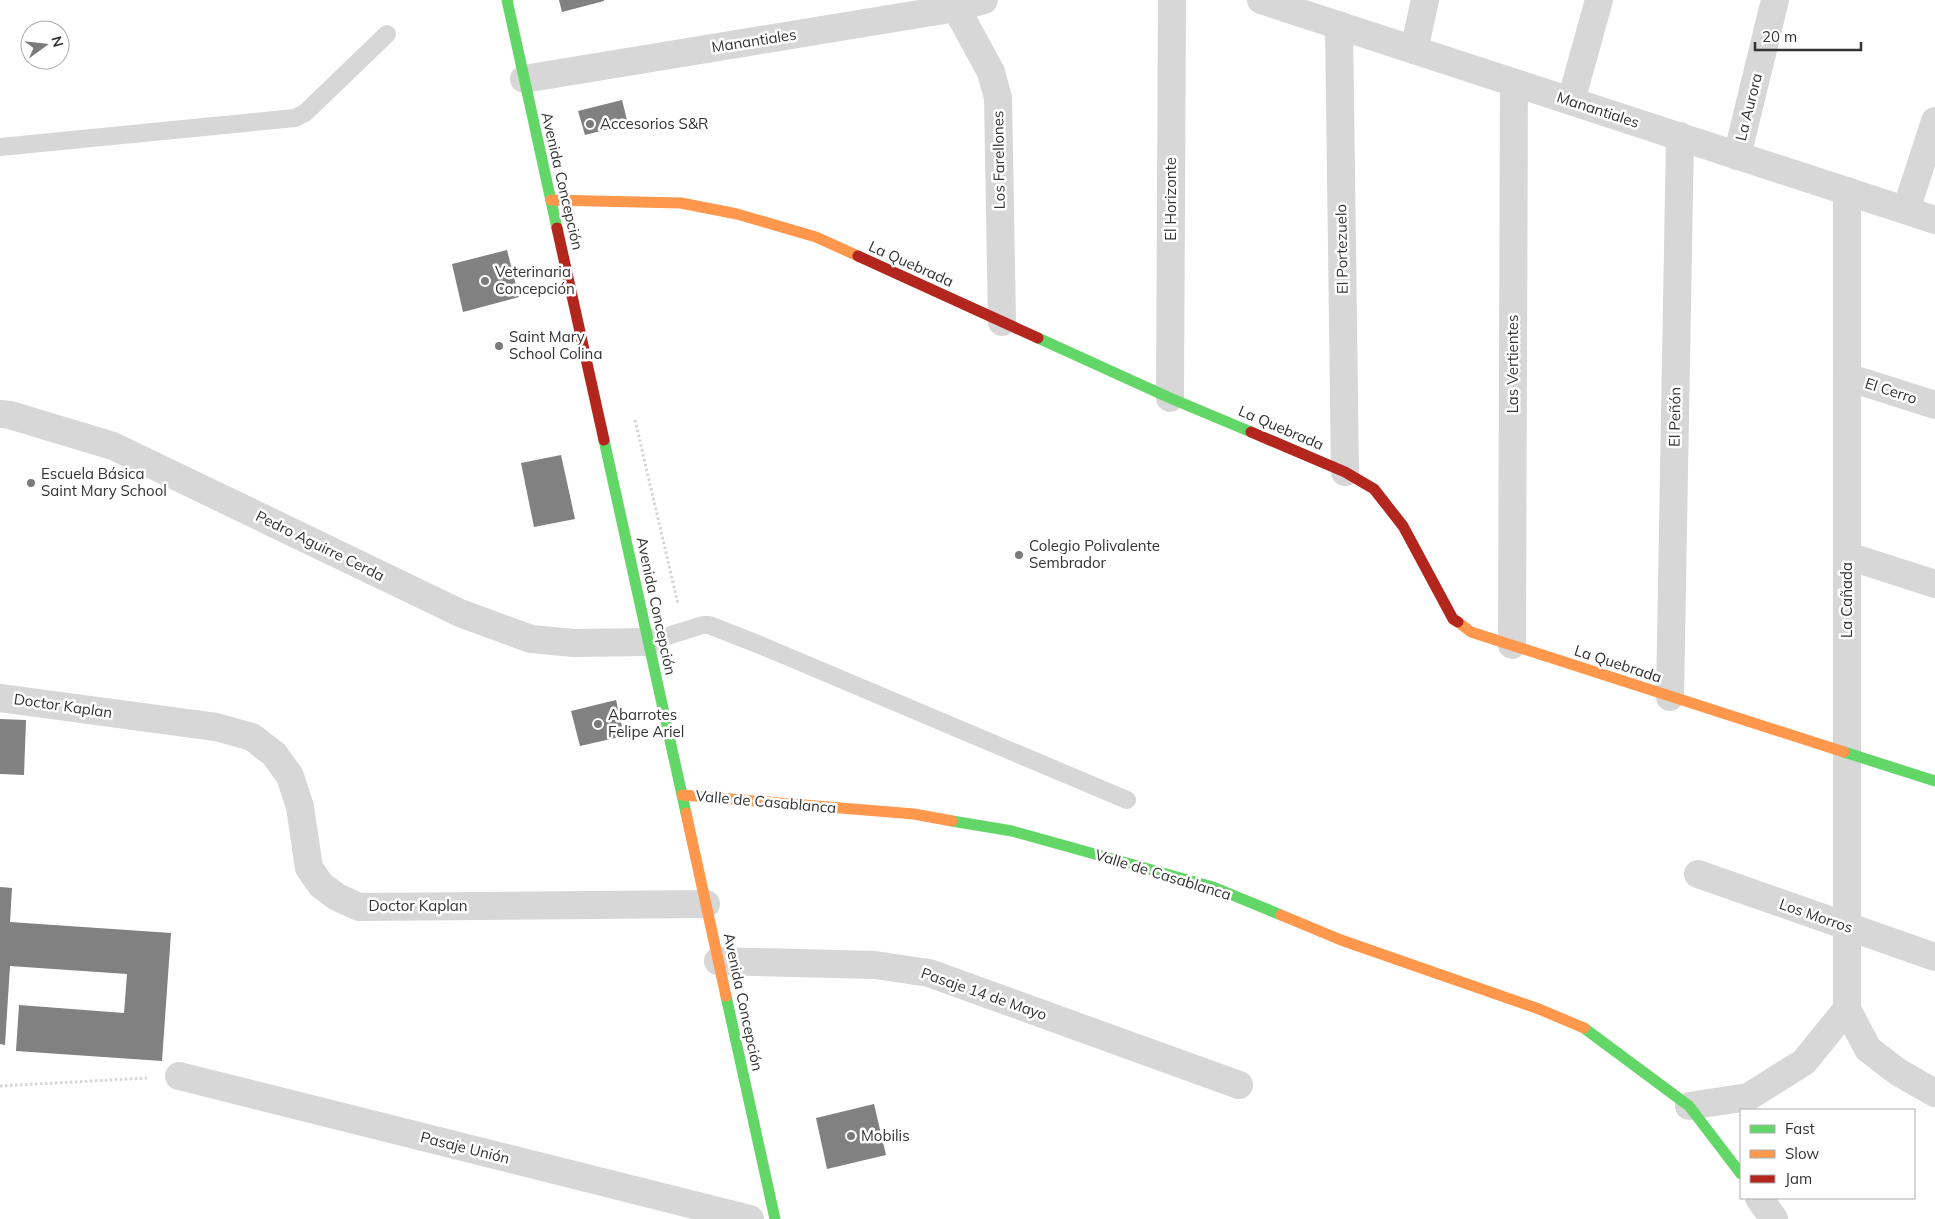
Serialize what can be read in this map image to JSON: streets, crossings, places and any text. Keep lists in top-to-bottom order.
{
  "streets": {
    "street": [
      "Manantiales",
      "La Aurora",
      "Los Farellones",
      "Avenida Concepción",
      "El Horizonte",
      "El Portezuelo",
      "La Quebrada",
      "Las Vertientes",
      "El Cerro",
      "El Peñón",
      "Pedro Aguirre Cerda",
      "La Cañada",
      "Doctor Kaplan",
      "Valle de Casablanca",
      "Los Morros",
      "Pasaje 14 de Mayo",
      "Pasaje Unión"
    ]
  },
  "crossings": [
    ["Manantiales", "La Aurora"],
    ["Manantiales", "Los Farellones"],
    ["Manantiales", "Avenida Concepción"],
    ["Manantiales", "El Portezuelo"],
    ["Manantiales", "Las Vertientes"],
    ["Manantiales", "El Peñón"],
    ["Manantiales", "La Cañada"],
    ["Los Farellones", "La Quebrada"],
    ["Avenida Concepción", "La Quebrada"],
    ["Avenida Concepción", "Pedro Aguirre Cerda"],
    ["Avenida Concepción", "Doctor Kaplan"],
    ["Avenida Concepción", "Valle de Casablanca"],
    ["Avenida Concepción", "Pasaje 14 de Mayo"],
    ["El Horizonte", "La Quebrada"],
    ["El Portezuelo", "La Quebrada"],
    ["La Quebrada", "Las Vertientes"],
    ["La Quebrada", "El Peñón"],
    ["La Quebrada", "La Cañada"],
    ["El Cerro", "La Cañada"],
    ["La Cañada", "Los Morros"]
  ],
  "places": [
    "Accesorios S&R",
    "Veterinaria Concepción",
    "Saint Mary School Colina",
    "Escuela Básica Saint Mary School",
    "Colegio Polivalente Sembrador",
    "Abarrotes Felipe Ariel",
    "Mobilis"
  ],
  "legend": ["Fast", "Slow", "Jam"],
  "scale_bar": "20 m",
  "north": "right"
}
